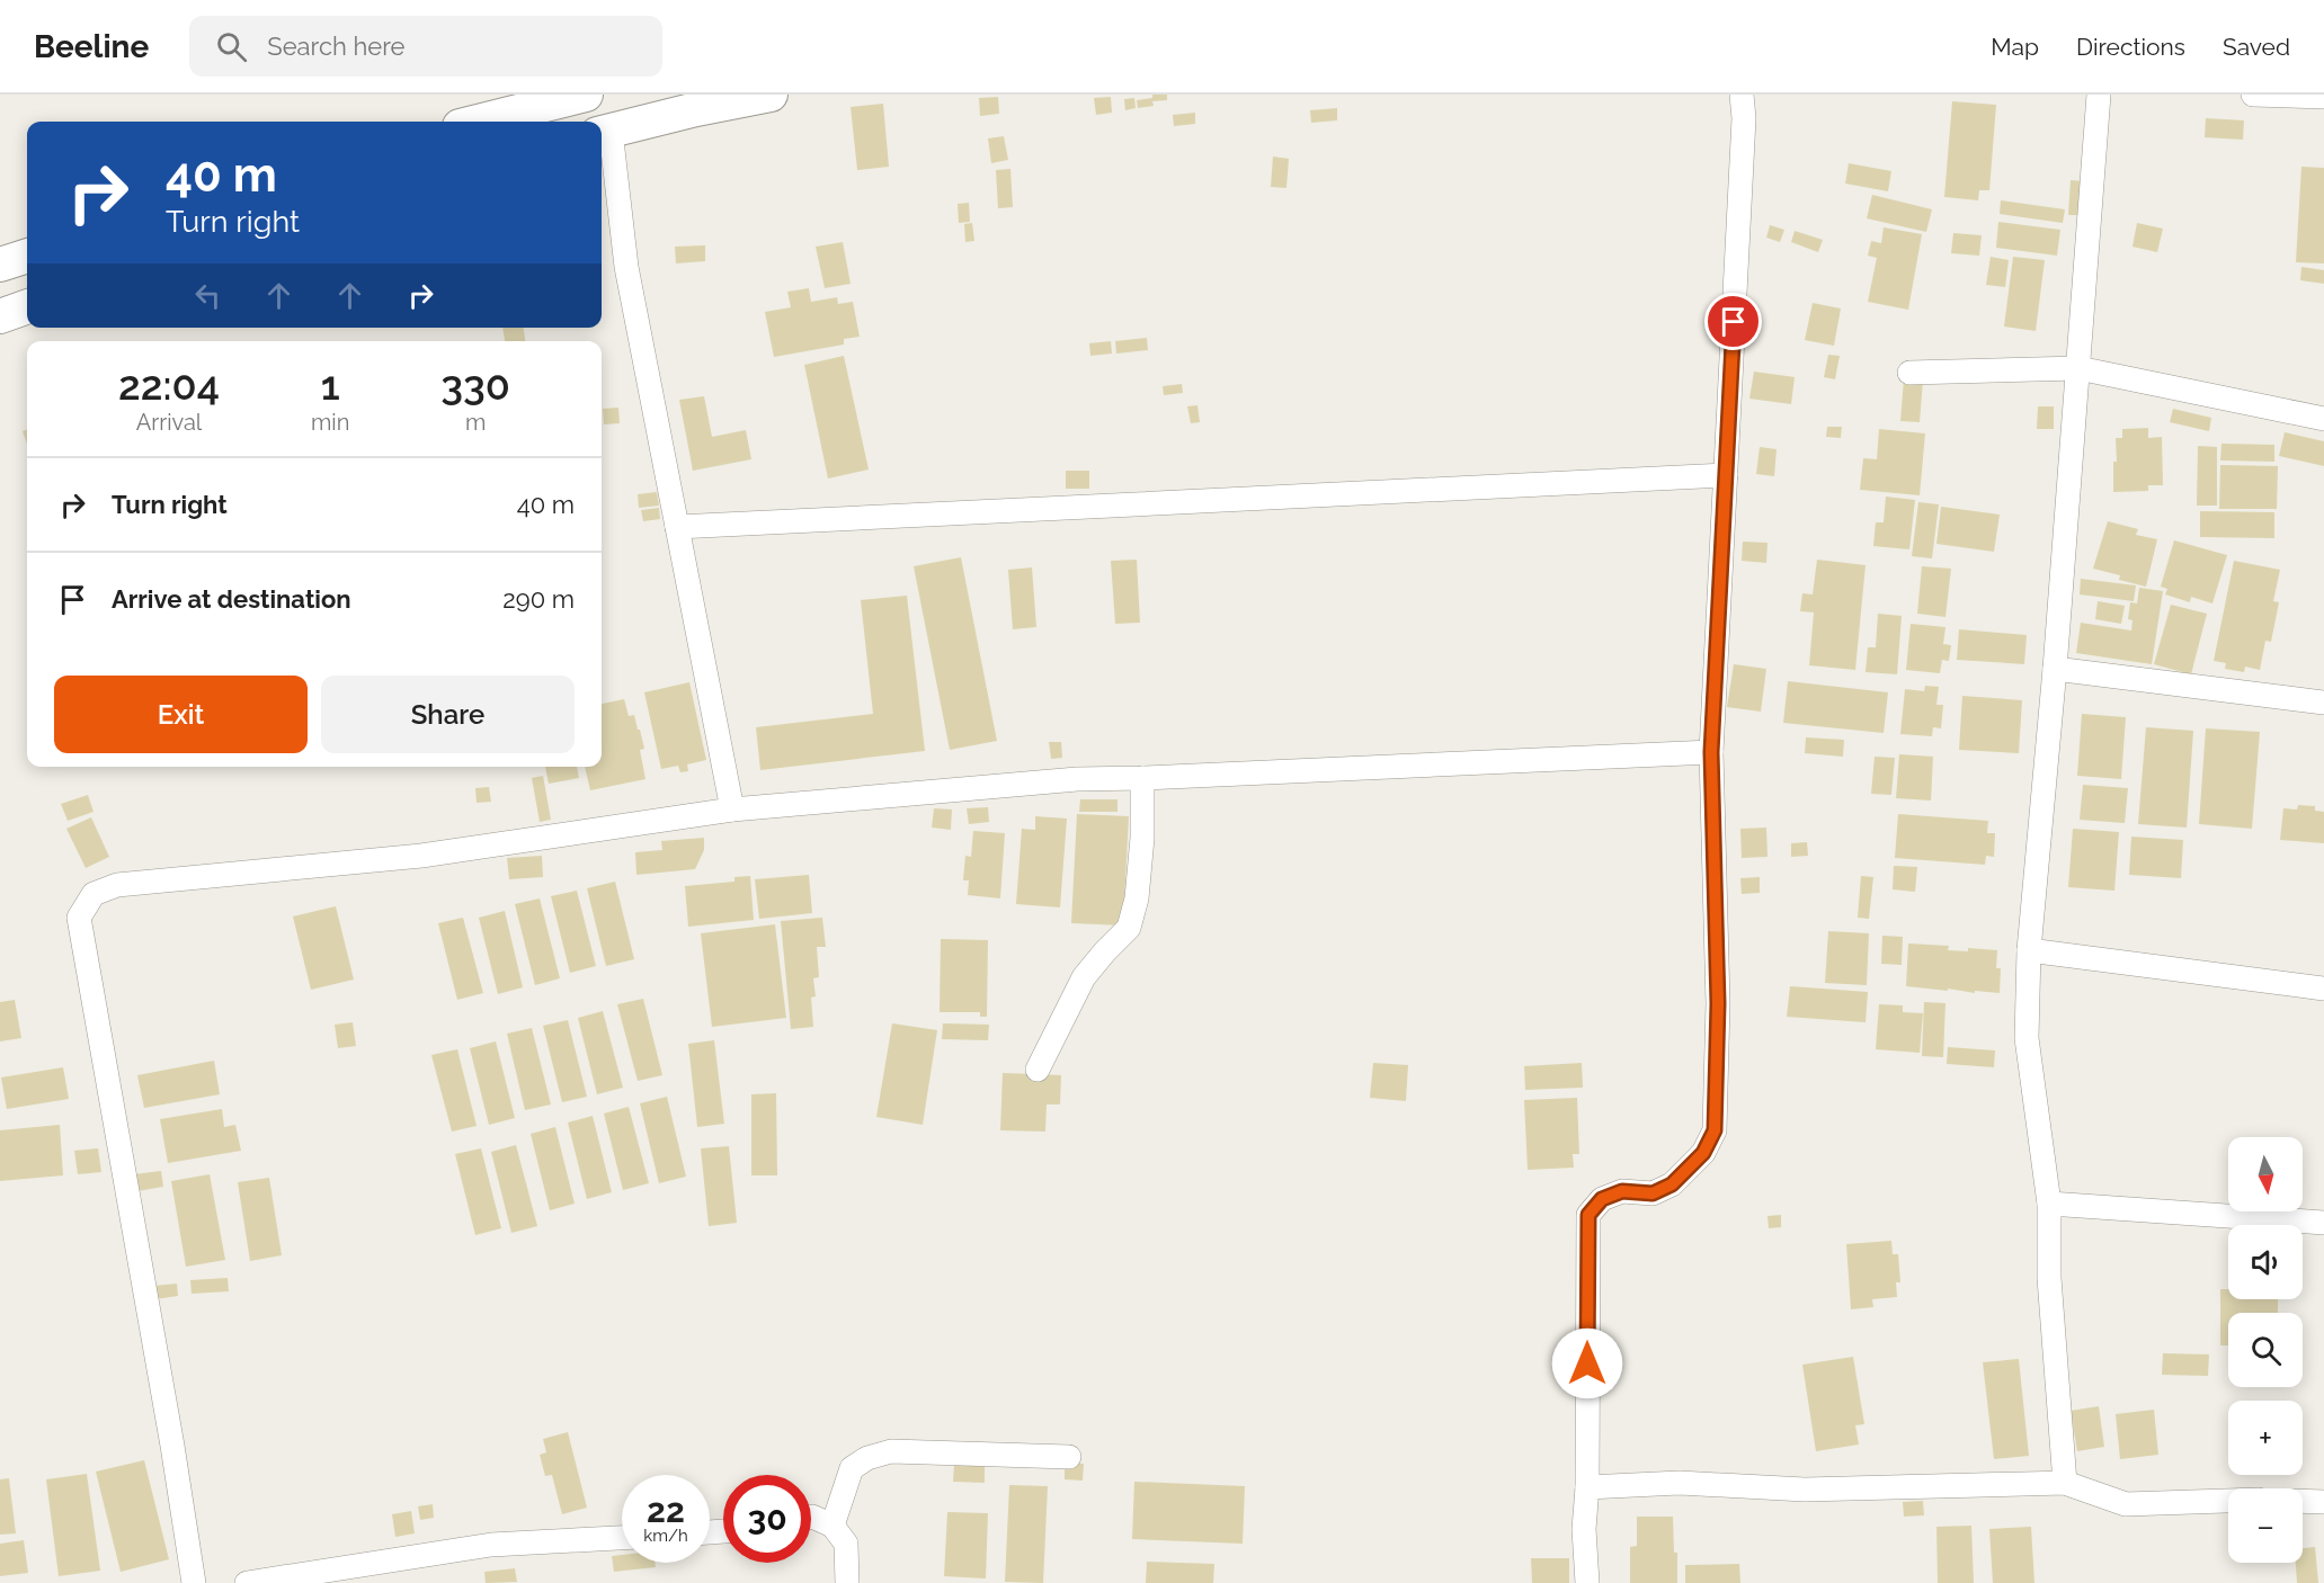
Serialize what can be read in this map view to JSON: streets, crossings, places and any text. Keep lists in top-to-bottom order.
{
  "north": "bottom",
  "page": {
    "header": "Beeline",
    "search": "Search here",
    "nav": ["Map", "Directions", "Saved"],
    "turn": ["40 m", "Turn right"],
    "eta": [
      "22:04",
      "Arrival",
      "1",
      "min",
      "330",
      "m"
    ],
    "list": [
      {
        "name": "Turn right",
        "value": "40 m"
      },
      {
        "name": "Arrive at destination",
        "value": "290 m"
      }
    ],
    "buttons": ["Exit", "Share"],
    "map_buttons": ["+", "−"],
    "speed": "22 km/h",
    "limit": "30"
  }
}
